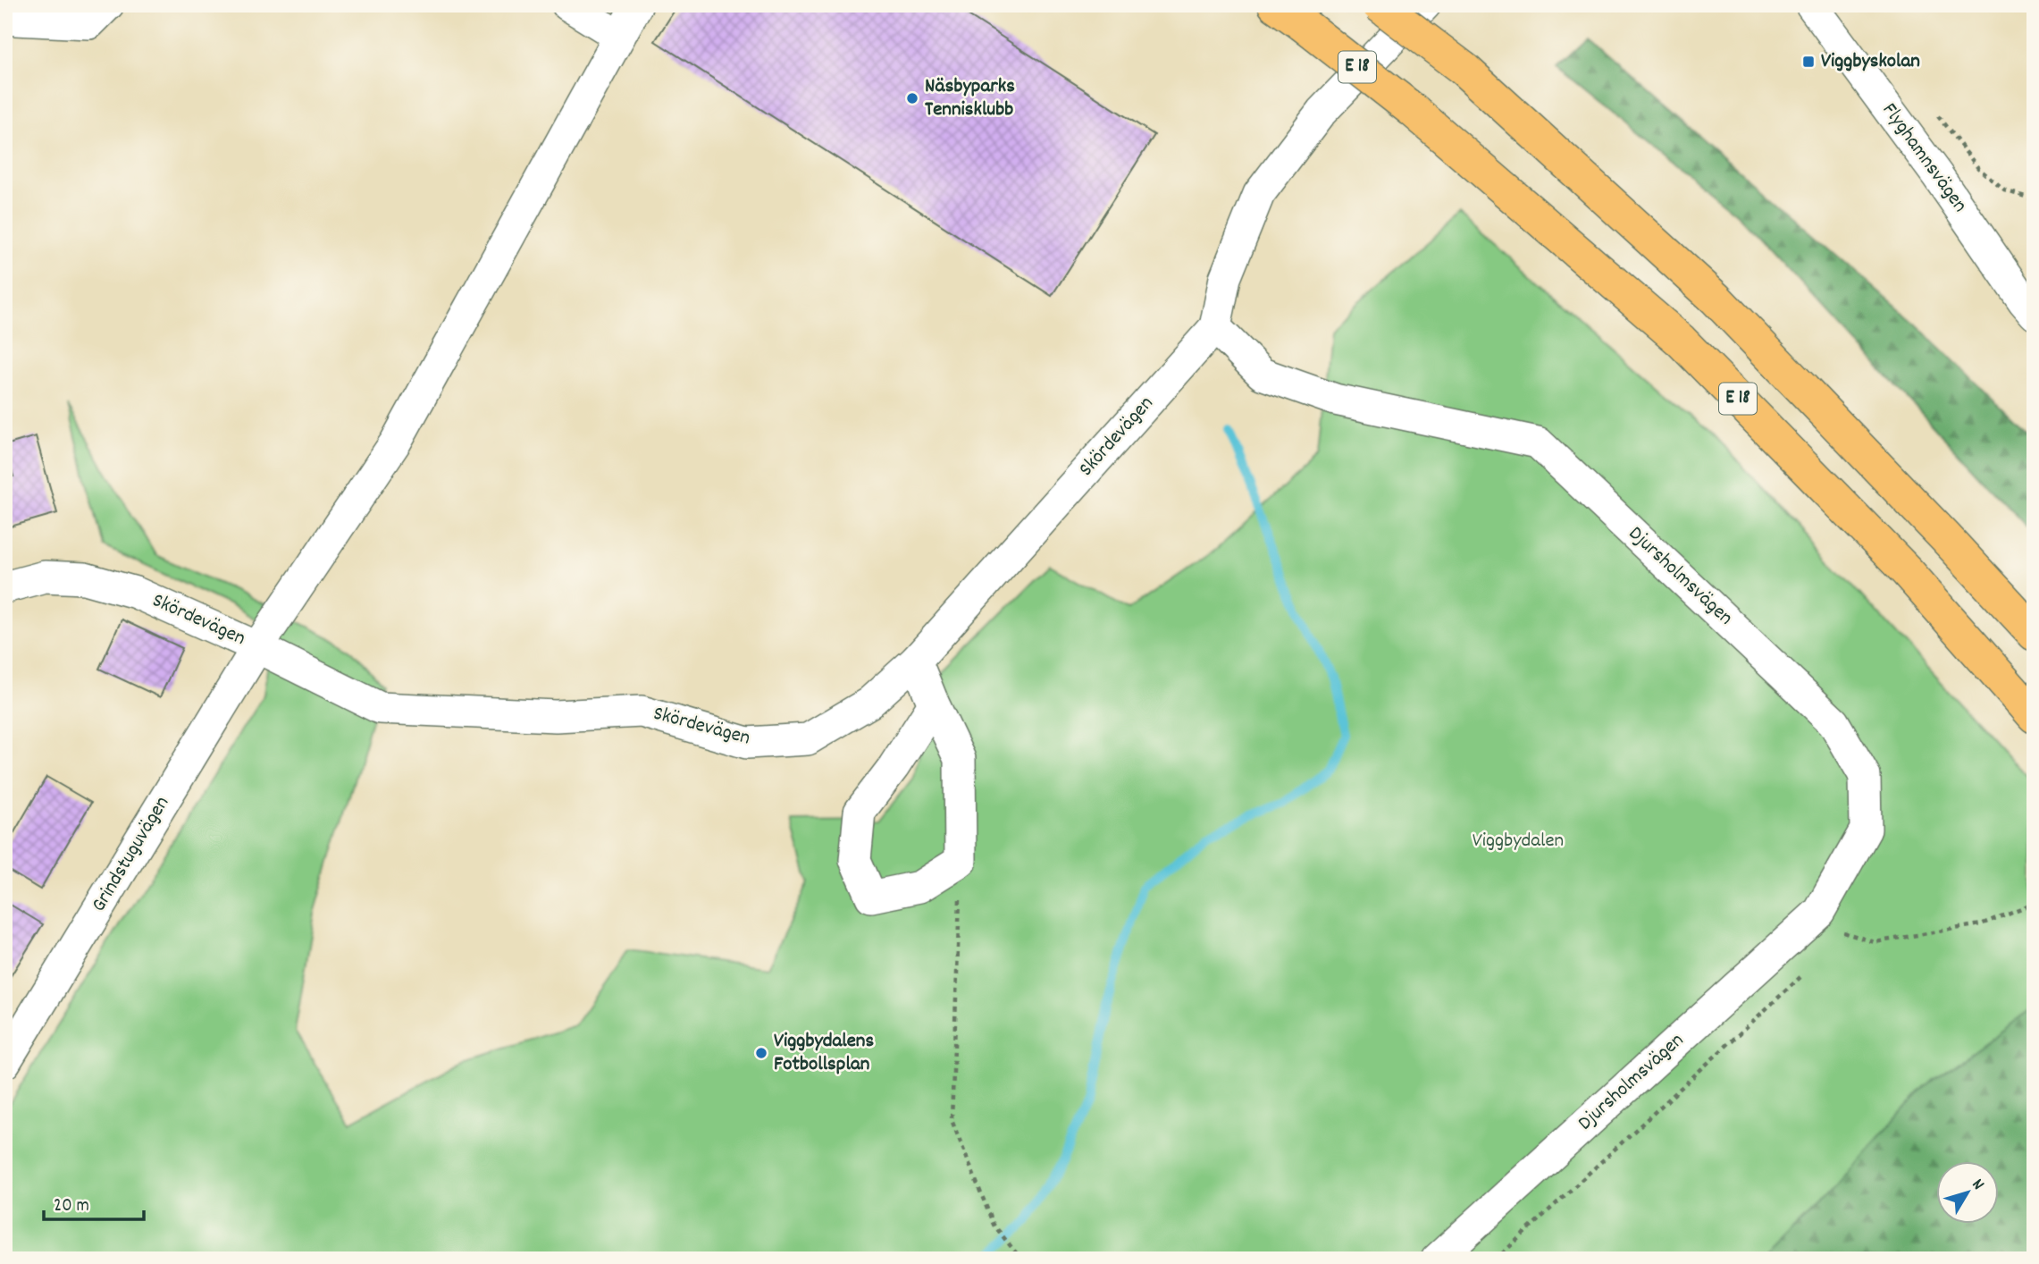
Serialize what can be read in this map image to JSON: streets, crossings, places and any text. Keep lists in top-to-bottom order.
{
  "streets": {
    "highway": ["E 18"],
    "street": [
      "Flyghamnsvägen",
      "Skördevägen",
      "Djursholmsvägen",
      "Grindstuguvägen"
    ]
  },
  "crossings": [
    ["Skördevägen", "Djursholmsvägen"],
    ["Skördevägen", "Grindstuguvägen"]
  ],
  "parks": ["Viggbydalen"],
  "places": {
    "transit": ["Viggbyskolan"],
    "other": ["Näsbyparks Tennisklubb", "Viggbydalens Fotbollsplan"]
  },
  "scale_bar": "20 m",
  "north": "top right"
}
